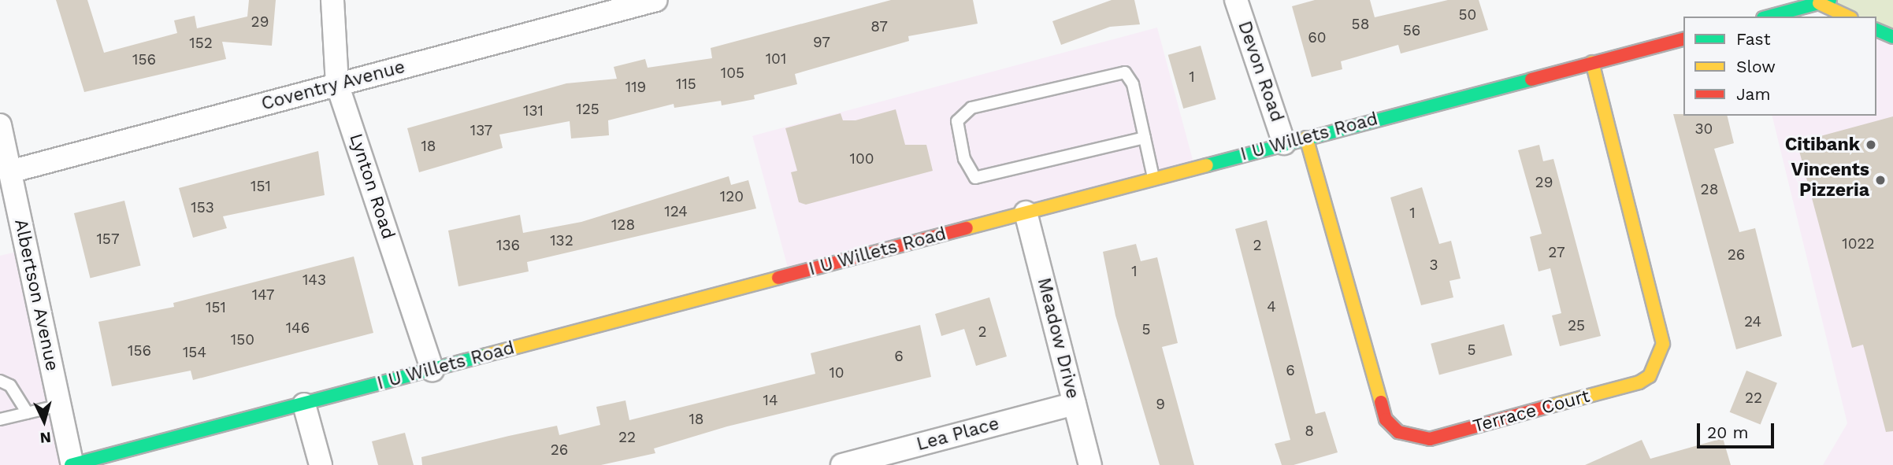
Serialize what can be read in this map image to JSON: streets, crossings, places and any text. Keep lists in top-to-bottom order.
{
  "streets": {
    "main road": ["I U Willets Road", "Terrace Court"],
    "street": [
      "Devon Road",
      "Coventry Avenue",
      "Lynton Road",
      "Albertson Avenue",
      "Meadow Drive",
      "Lea Place"
    ]
  },
  "crossings": [
    ["Devon Road", "I U Willets Road"],
    ["Coventry Avenue", "Lynton Road"],
    ["Coventry Avenue", "Albertson Avenue"],
    ["I U Willets Road", "Lynton Road"],
    ["I U Willets Road", "Albertson Avenue"],
    ["I U Willets Road", "Meadow Drive"],
    ["I U Willets Road", "Terrace Court"],
    ["Meadow Drive", "Lea Place"]
  ],
  "places": ["Citibank", "Vincents Pizzeria"],
  "house_numbers": [
    "50",
    "29",
    "58",
    "87",
    "56",
    "60",
    "97",
    "152",
    "101",
    "156",
    "105",
    "1",
    "115",
    "119",
    "125",
    "131",
    "30",
    "137",
    "18",
    "100",
    "29",
    "151",
    "28",
    "120",
    "153",
    "124",
    "1",
    "128",
    "157",
    "132",
    "1022",
    "136",
    "2",
    "27",
    "26",
    "3",
    "1",
    "143",
    "147",
    "4",
    "151",
    "24",
    "25",
    "146",
    "5",
    "2",
    "150",
    "5",
    "156",
    "154",
    "6",
    "6",
    "10",
    "22",
    "14",
    "9",
    "18",
    "8",
    "22",
    "26"
  ],
  "legend": ["Fast", "Slow", "Jam"],
  "scale_bar": "20 m",
  "north": "bottom"
}
